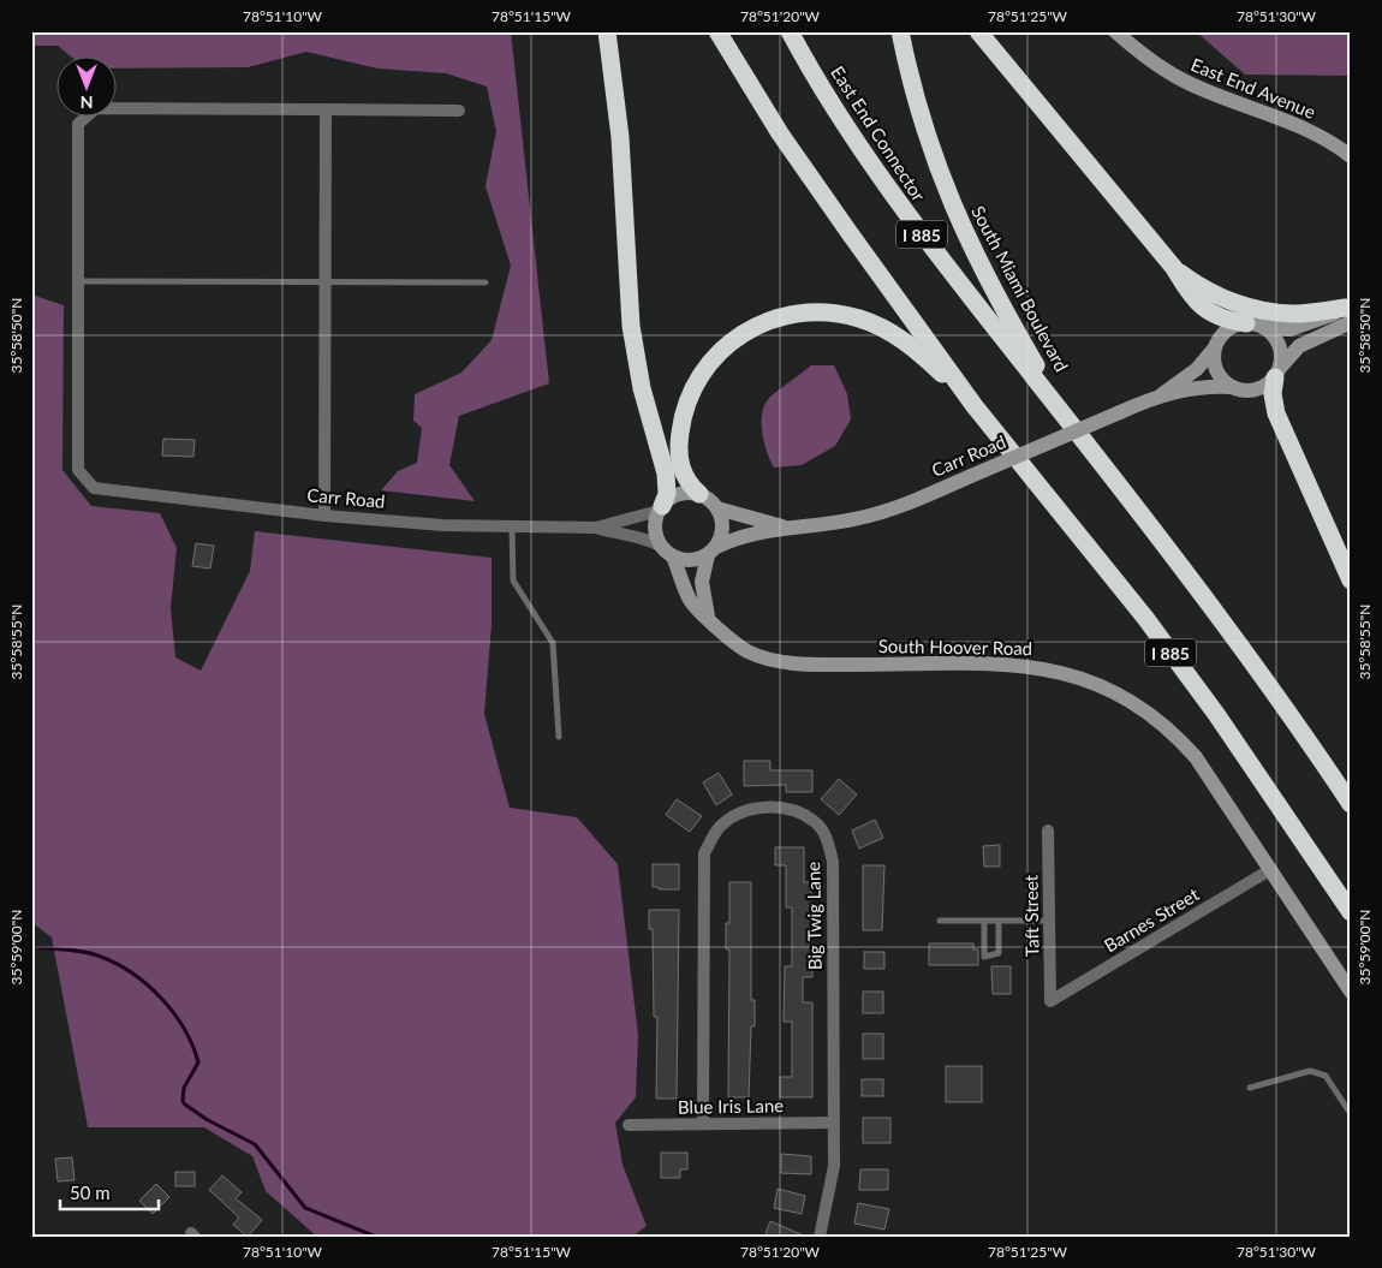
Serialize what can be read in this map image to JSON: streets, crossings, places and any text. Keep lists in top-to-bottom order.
{
  "streets": {
    "highway": ["East End Connector", "I 885", "South Miami Boulevard"],
    "street": [
      "East End Avenue",
      "Carr Road",
      "South Hoover Road",
      "Big Twig Lane",
      "Taft Street",
      "Barnes Street",
      "Blue Iris Lane"
    ]
  },
  "crossings": [
    ["East End Connector", "I 885"],
    ["East End Connector", "South Miami Boulevard"],
    ["I 885", "South Miami Boulevard"],
    ["Carr Road", "South Hoover Road"],
    ["South Hoover Road", "Barnes Street"],
    ["Big Twig Lane", "Blue Iris Lane"],
    ["Taft Street", "Barnes Street"]
  ],
  "scale_bar": "50 m",
  "north": "bottom",
  "coordinates": [
    "78°51'10\"W",
    "78°51'15\"W",
    "78°51'20\"W",
    "78°51'25\"W",
    "78°51'30\"W",
    "35°58'50\"N",
    "35°58'55\"N",
    "35°59'00\"N"
  ]
}
